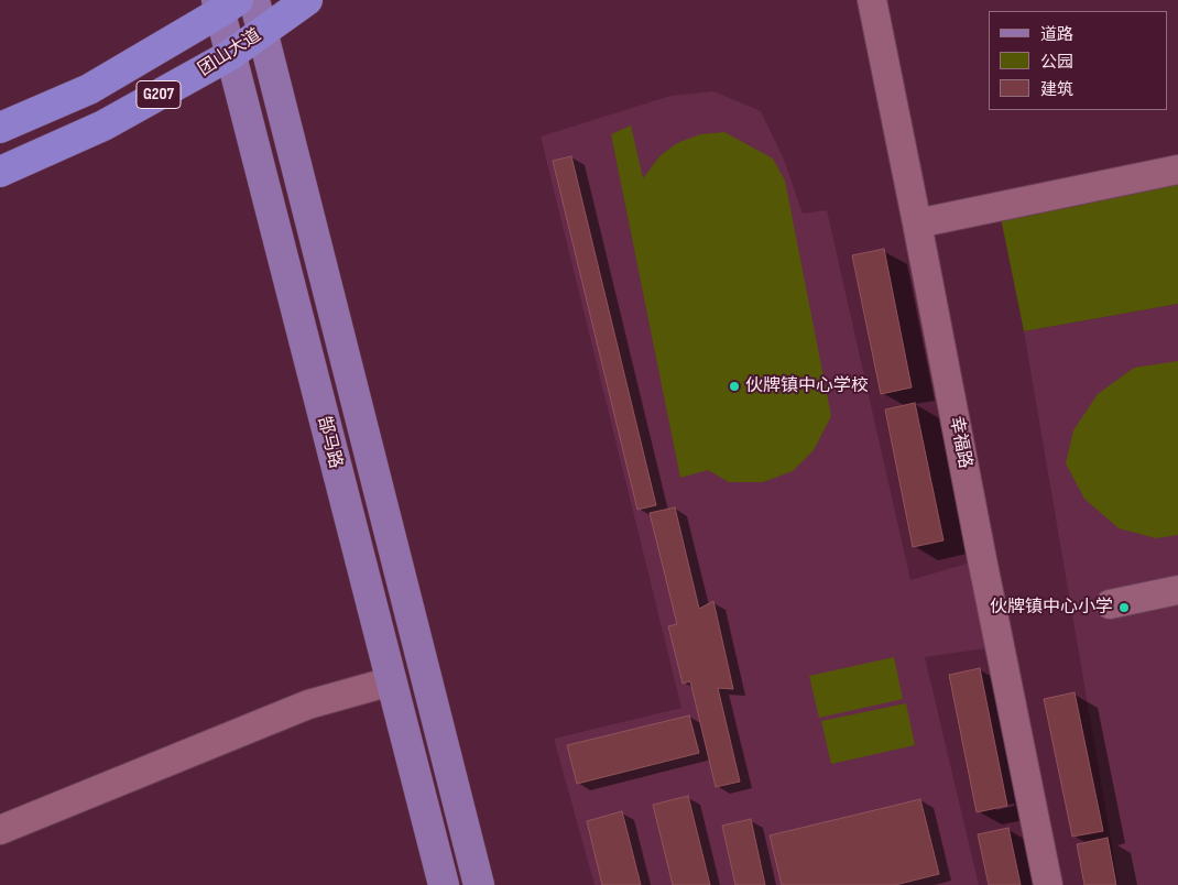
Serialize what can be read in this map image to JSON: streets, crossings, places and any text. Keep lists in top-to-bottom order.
{
  "streets": {
    "highway": ["团山大道", "G207"],
    "main road": ["郜马路"],
    "street": ["幸福路"]
  },
  "crossings": [
    ["团山大道", "郜马路"],
    ["G207", "郜马路"]
  ],
  "places": ["伙牌镇中心学校", "伙牌镇中心小学"],
  "legend": ["道路", "公园", "建筑"]
}
